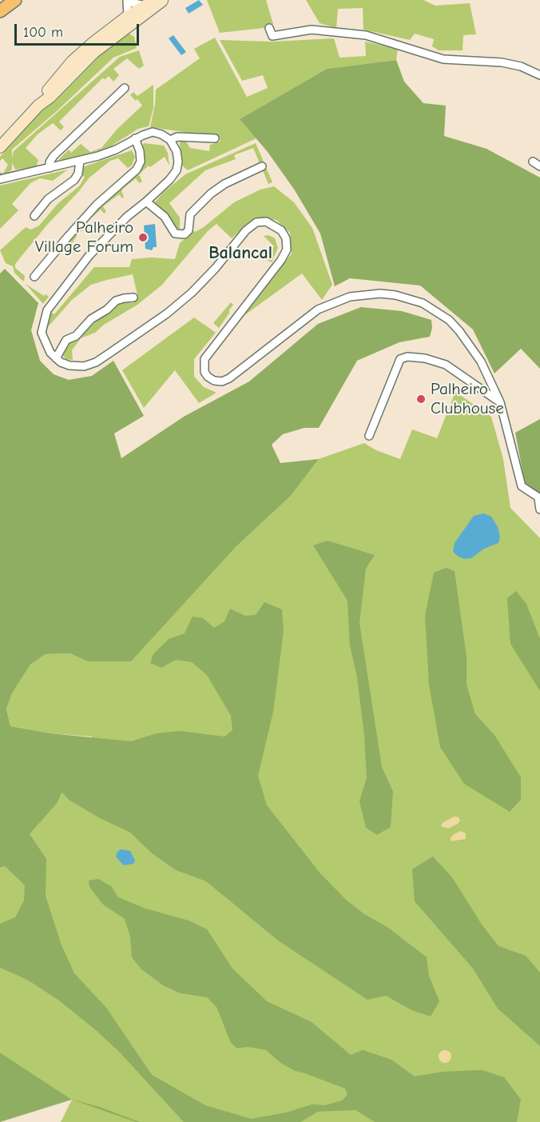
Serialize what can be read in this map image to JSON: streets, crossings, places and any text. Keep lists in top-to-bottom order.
{
  "districts": ["Balancal"],
  "places": ["Palheiro Village Forum", "Palheiro Clubhouse"],
  "scale_bar": "100 m"
}
